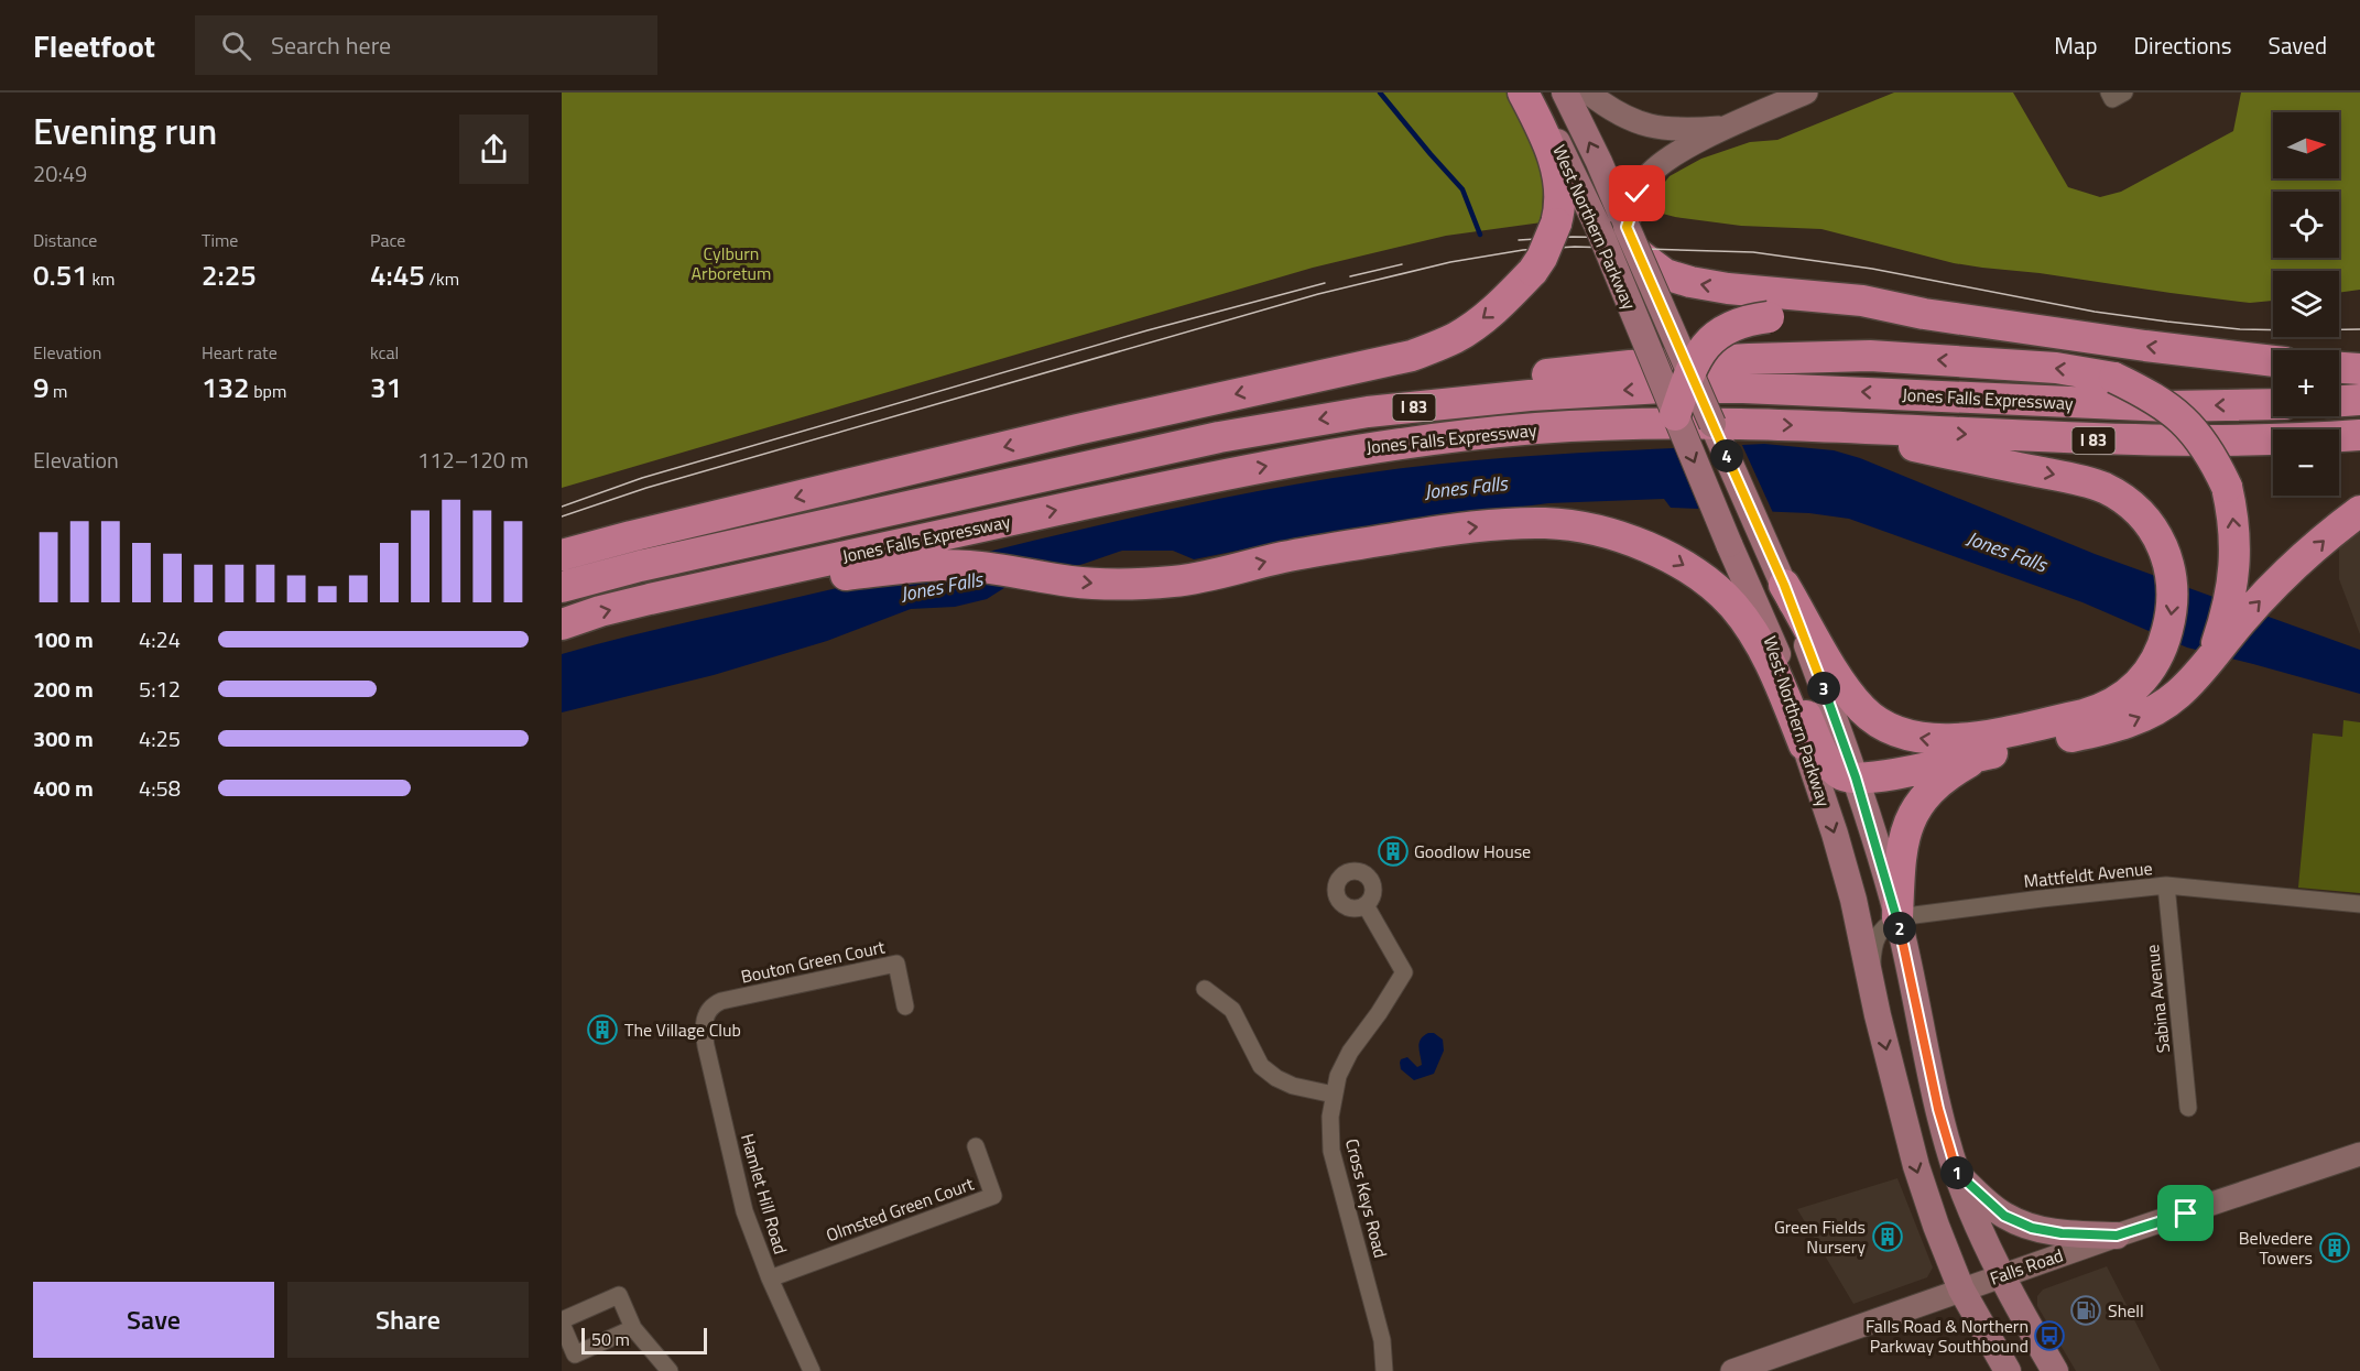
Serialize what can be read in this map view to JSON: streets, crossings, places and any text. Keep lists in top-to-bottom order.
{
  "streets": {
    "highway": ["Jones Falls Expressway", "I 83"],
    "main road": ["West Northern Parkway", "Falls Road"],
    "street": [
      "Mattfeldt Avenue",
      "Bouton Green Court",
      "Sabina Avenue",
      "Hamlet Hill Road",
      "Cross Keys Road",
      "Olmsted Green Court"
    ]
  },
  "crossings": [
    ["West Northern Parkway", "Mattfeldt Avenue"],
    ["West Northern Parkway", "Falls Road"],
    ["Mattfeldt Avenue", "Sabina Avenue"],
    ["Bouton Green Court", "Hamlet Hill Road"],
    ["Hamlet Hill Road", "Olmsted Green Court"]
  ],
  "water": ["Jones Falls"],
  "parks": ["Cylburn Arboretum"],
  "places": {
    "building": [
      "Goodlow House",
      "The Village Club",
      "Green Fields Nursery",
      "Belvedere Towers"
    ],
    "fuel station": ["Shell"],
    "bus stop": ["Falls Road & Northern Parkway Southbound"]
  },
  "scale_bar": "50 m",
  "north": "right",
  "page": {
    "header": "Fleetfoot",
    "search": "Search here",
    "nav": ["Map", "Directions", "Saved"],
    "heading": ["Evening run", "20:49"],
    "map_buttons": ["+", "−"],
    "stats": [
      ["Distance", "0.51 km"],
      ["Time", "2:25"],
      ["Pace", "4:45 /km"],
      ["Elevation", "9 m"],
      ["Heart rate", "132 bpm"],
      ["kcal", "31"]
    ],
    "chart": ["Elevation", "112–120 m"],
    "pins": [
      "4",
      "3",
      "2",
      "1"
    ],
    "list": [
      {
        "name": "100 m",
        "note": "4:24"
      },
      {
        "name": "200 m",
        "note": "5:12"
      },
      {
        "name": "300 m",
        "note": "4:25"
      },
      {
        "name": "400 m",
        "note": "4:58"
      }
    ],
    "buttons": ["Save", "Share"],
    "scale": "50 m"
  }
}
